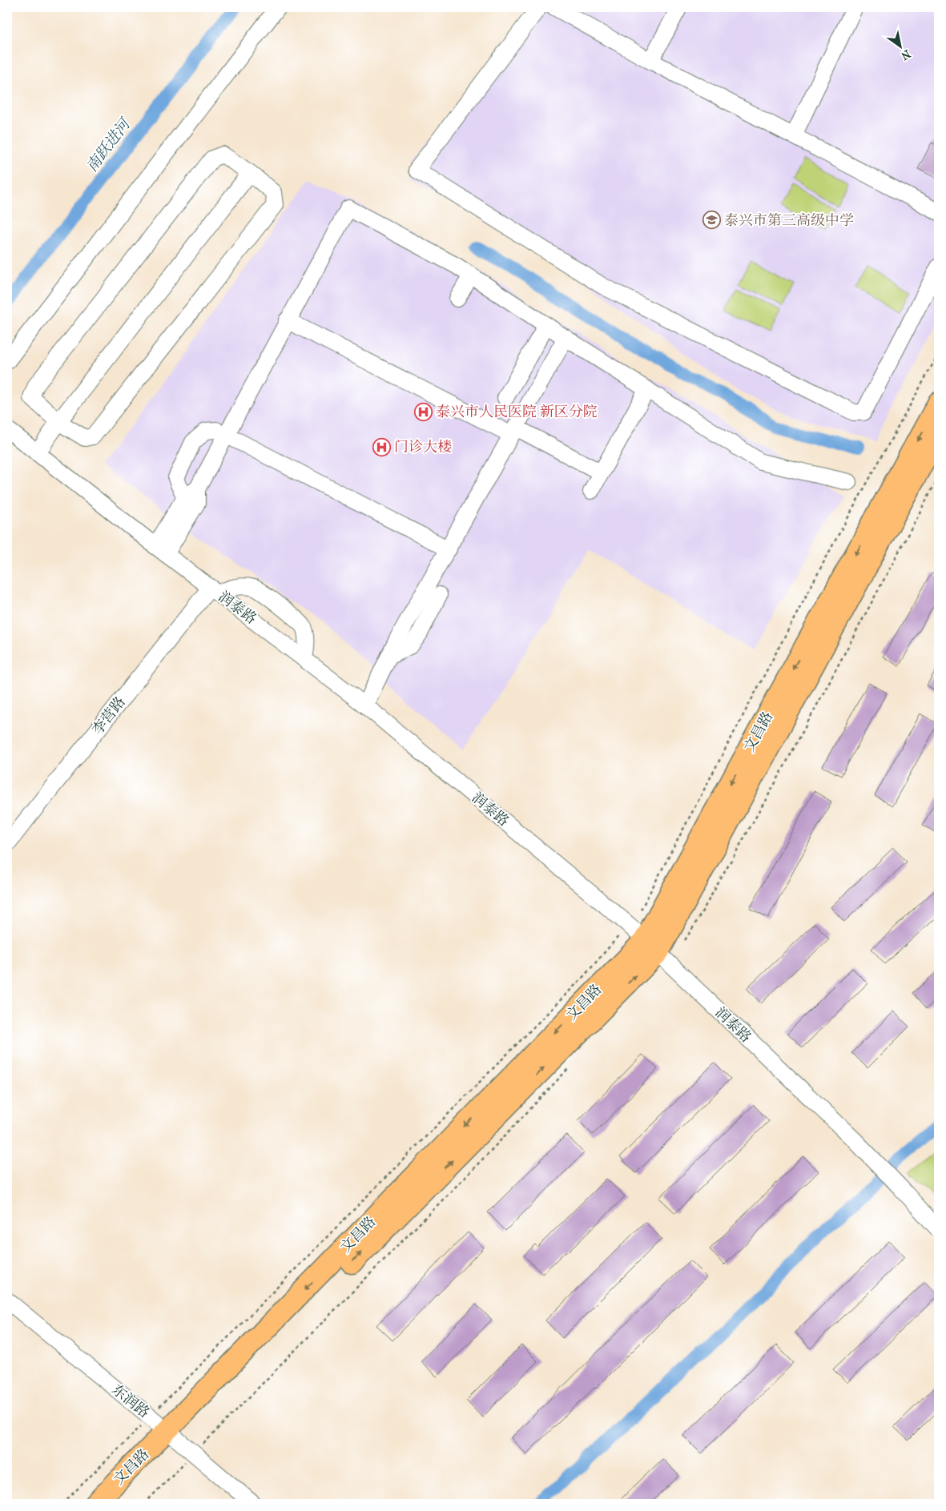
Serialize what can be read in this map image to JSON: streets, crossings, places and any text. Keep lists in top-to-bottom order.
{
  "streets": {
    "main road": ["文昌路"],
    "street": ["润泰路", "李营路", "东润路"]
  },
  "crossings": [
    ["润泰路", "李营路"],
    ["润泰路", "文昌路"],
    ["文昌路", "东润路"]
  ],
  "water": ["南跃进河"],
  "places": {
    "school or university": ["泰兴市第三高级中学"],
    "hospital": ["泰兴市人民医院 新区分院", "门诊大楼"]
  },
  "north": "bottom right"
}
